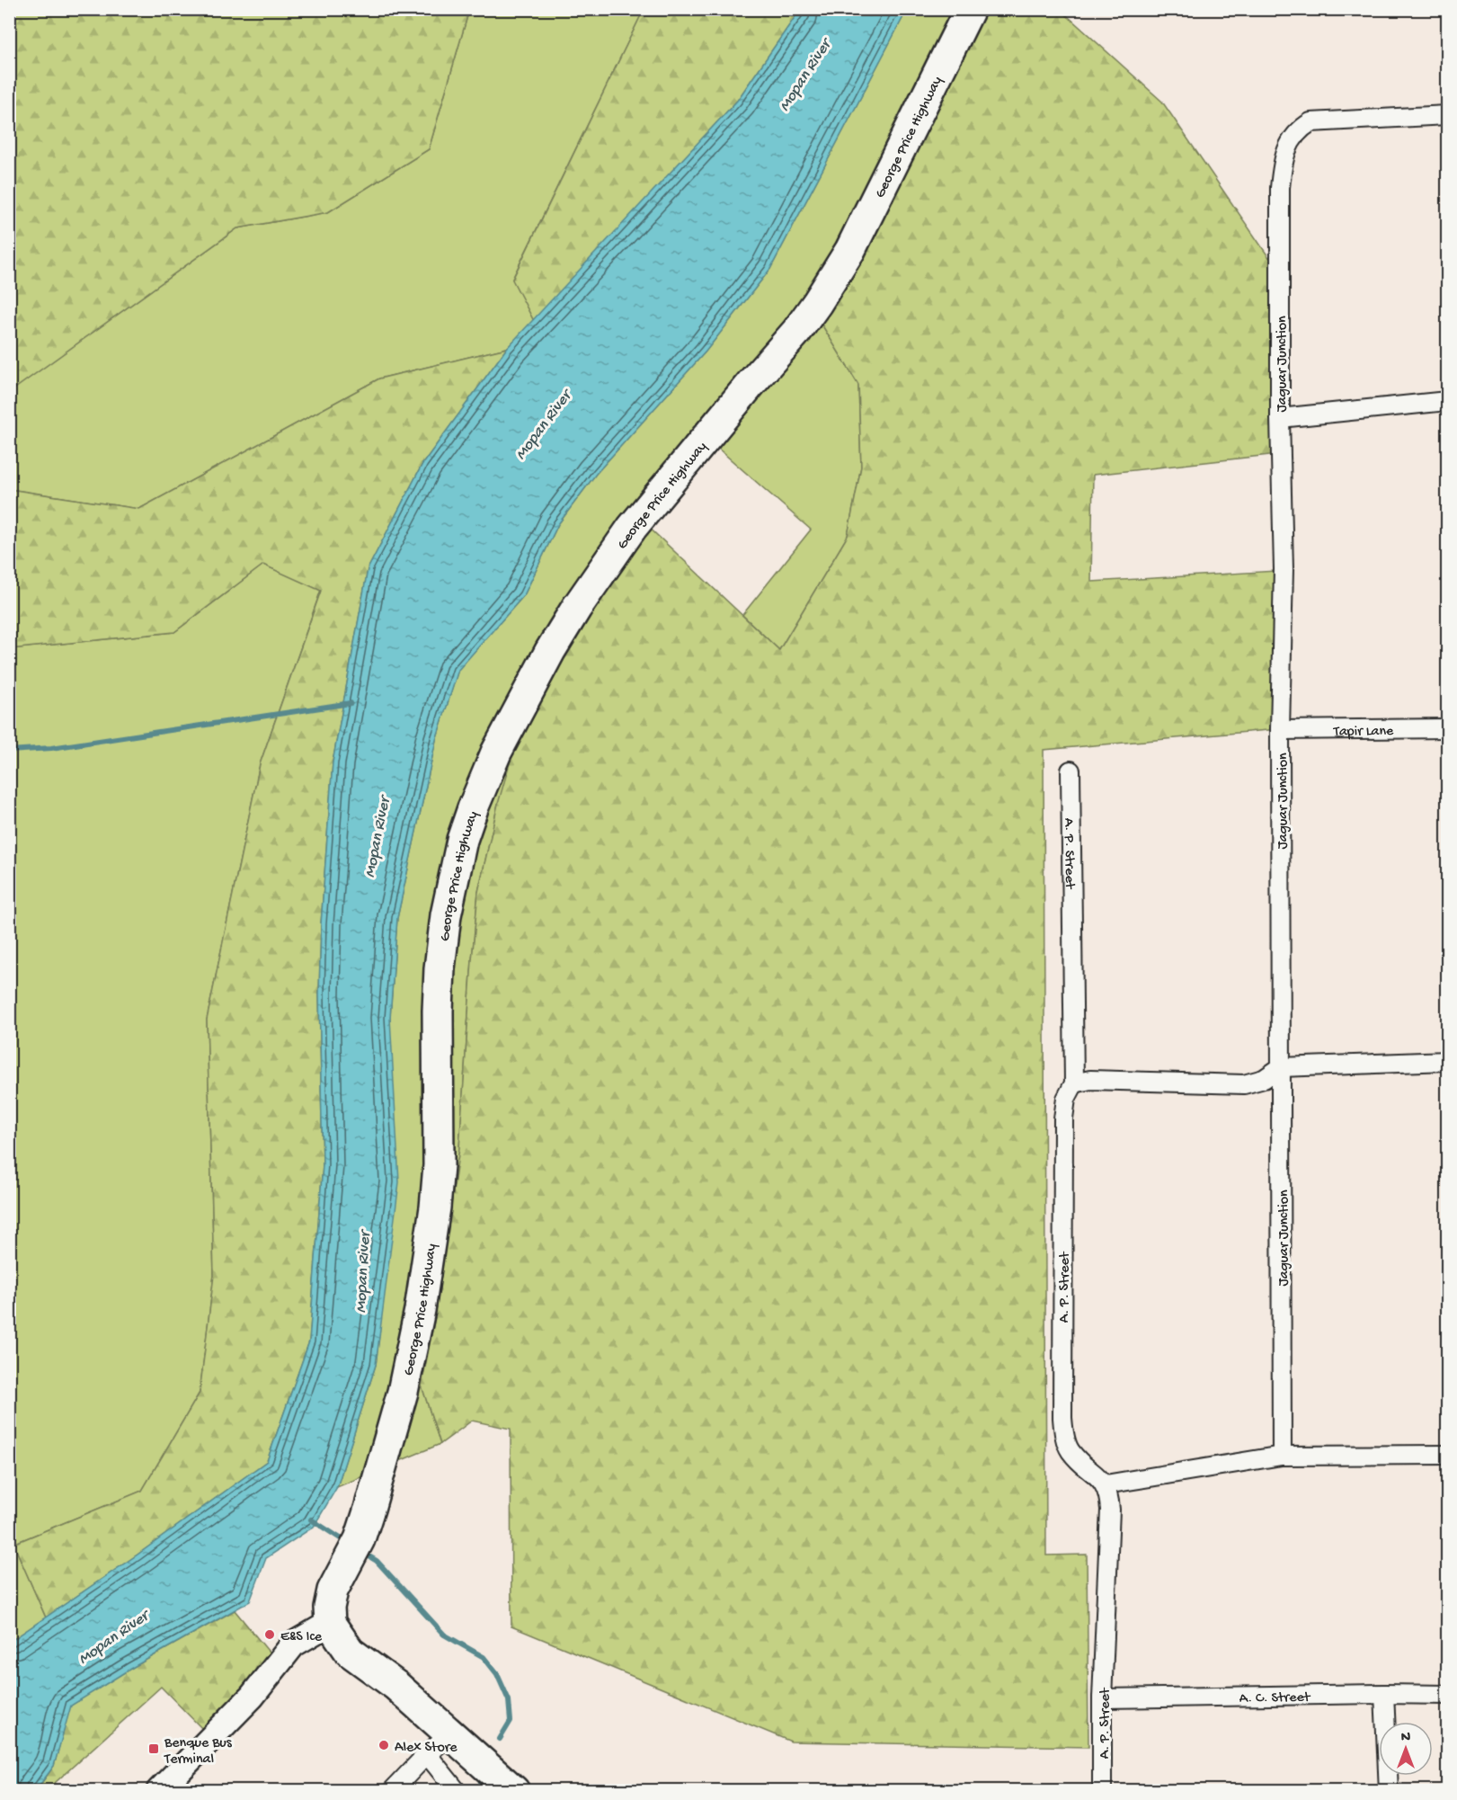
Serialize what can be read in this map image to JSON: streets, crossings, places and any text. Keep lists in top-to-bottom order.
{
  "streets": {
    "highway": ["George Price Highway"],
    "street": [
      "Jaguar Junction",
      "Tapir Lane",
      "A. P. Street",
      "A. C. Street"
    ]
  },
  "crossings": [
    ["Jaguar Junction", "Tapir Lane"],
    ["A. P. Street", "A. C. Street"]
  ],
  "water": ["Mopan River"],
  "places": {
    "other": ["E&S Ice", "Alex Store"],
    "transit": ["Benque Bus Terminal"]
  },
  "north": "top"
}
